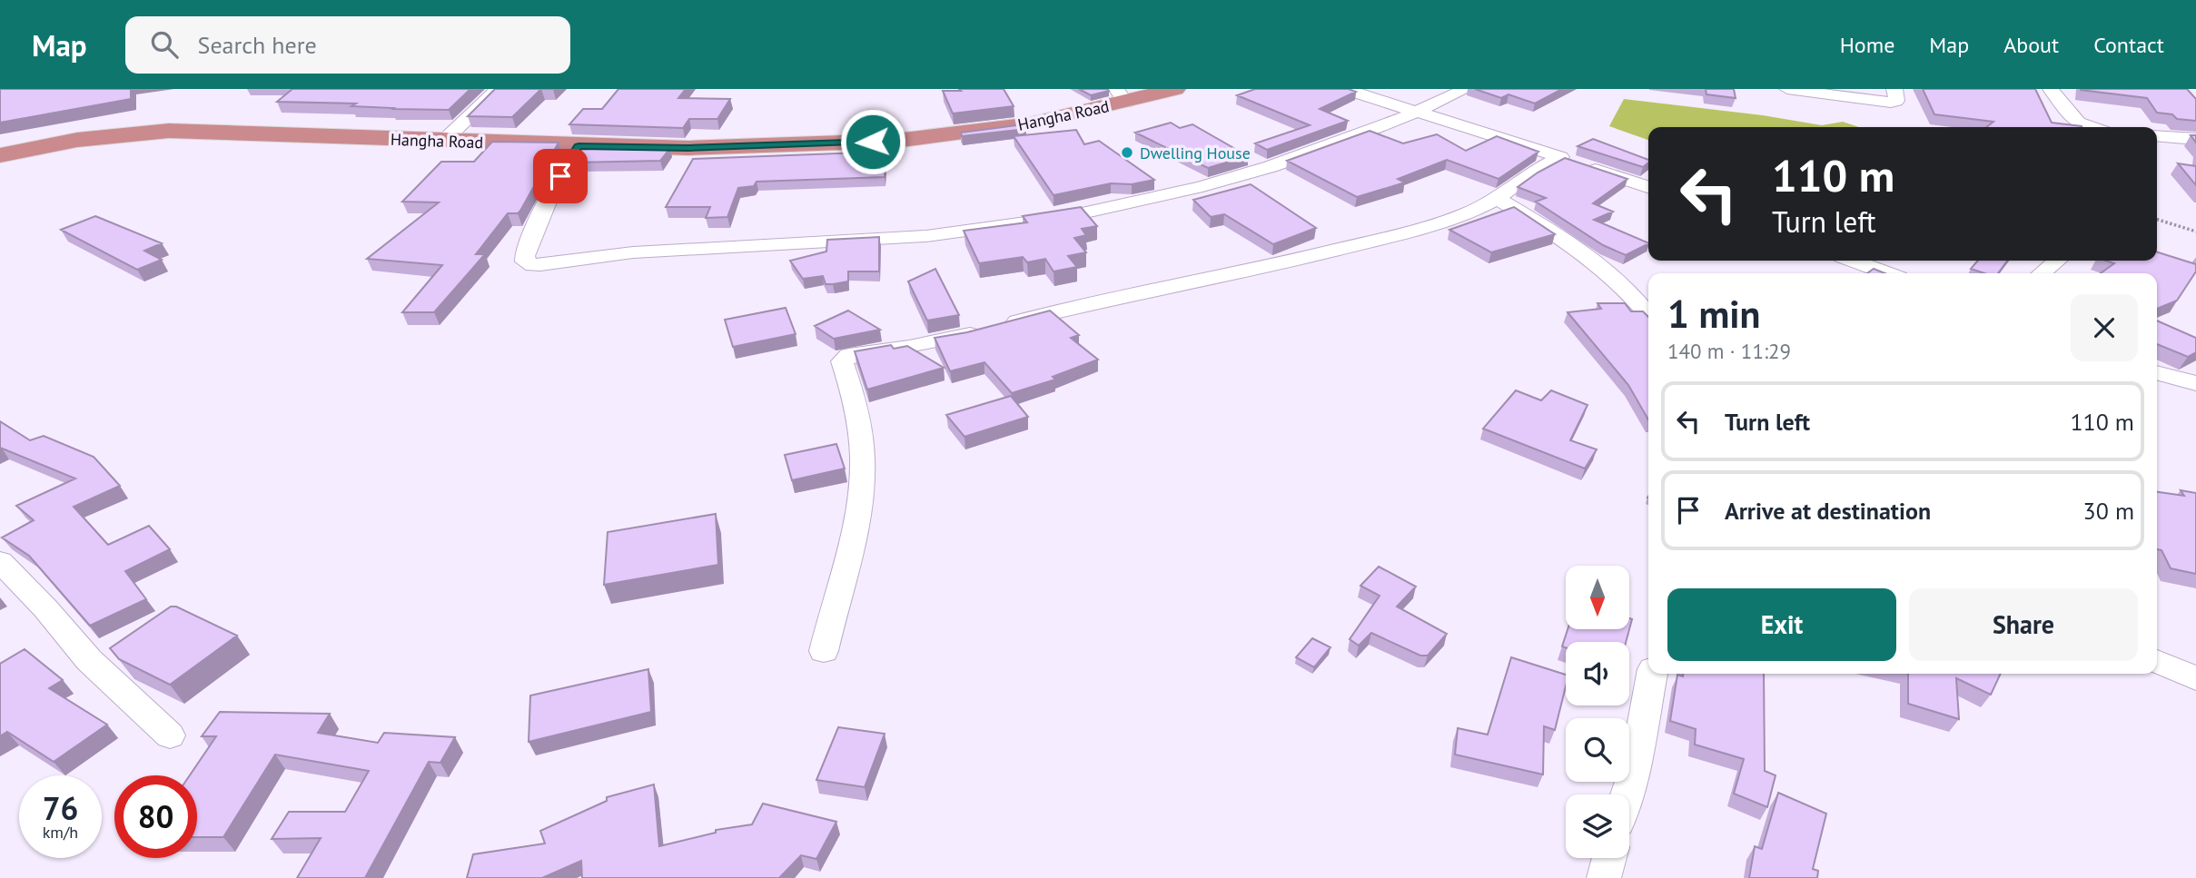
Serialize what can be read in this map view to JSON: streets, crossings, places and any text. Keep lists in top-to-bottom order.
{
  "streets": {
    "highway": ["Hangha Road"]
  },
  "places": ["Dwelling House"],
  "north": "bottom",
  "page": {
    "header": "Map",
    "search": "Search here",
    "nav": [
      "Home",
      "Map",
      "About",
      "Contact"
    ],
    "turn": ["110 m", "Turn left"],
    "heading": ["1 min", "140 m · 11:29"],
    "list": [
      {
        "name": "Turn left",
        "value": "110 m"
      },
      {
        "name": "Arrive at destination",
        "value": "30 m"
      }
    ],
    "buttons": ["Exit", "Share"],
    "speed": "76 km/h",
    "limit": "80"
  }
}
